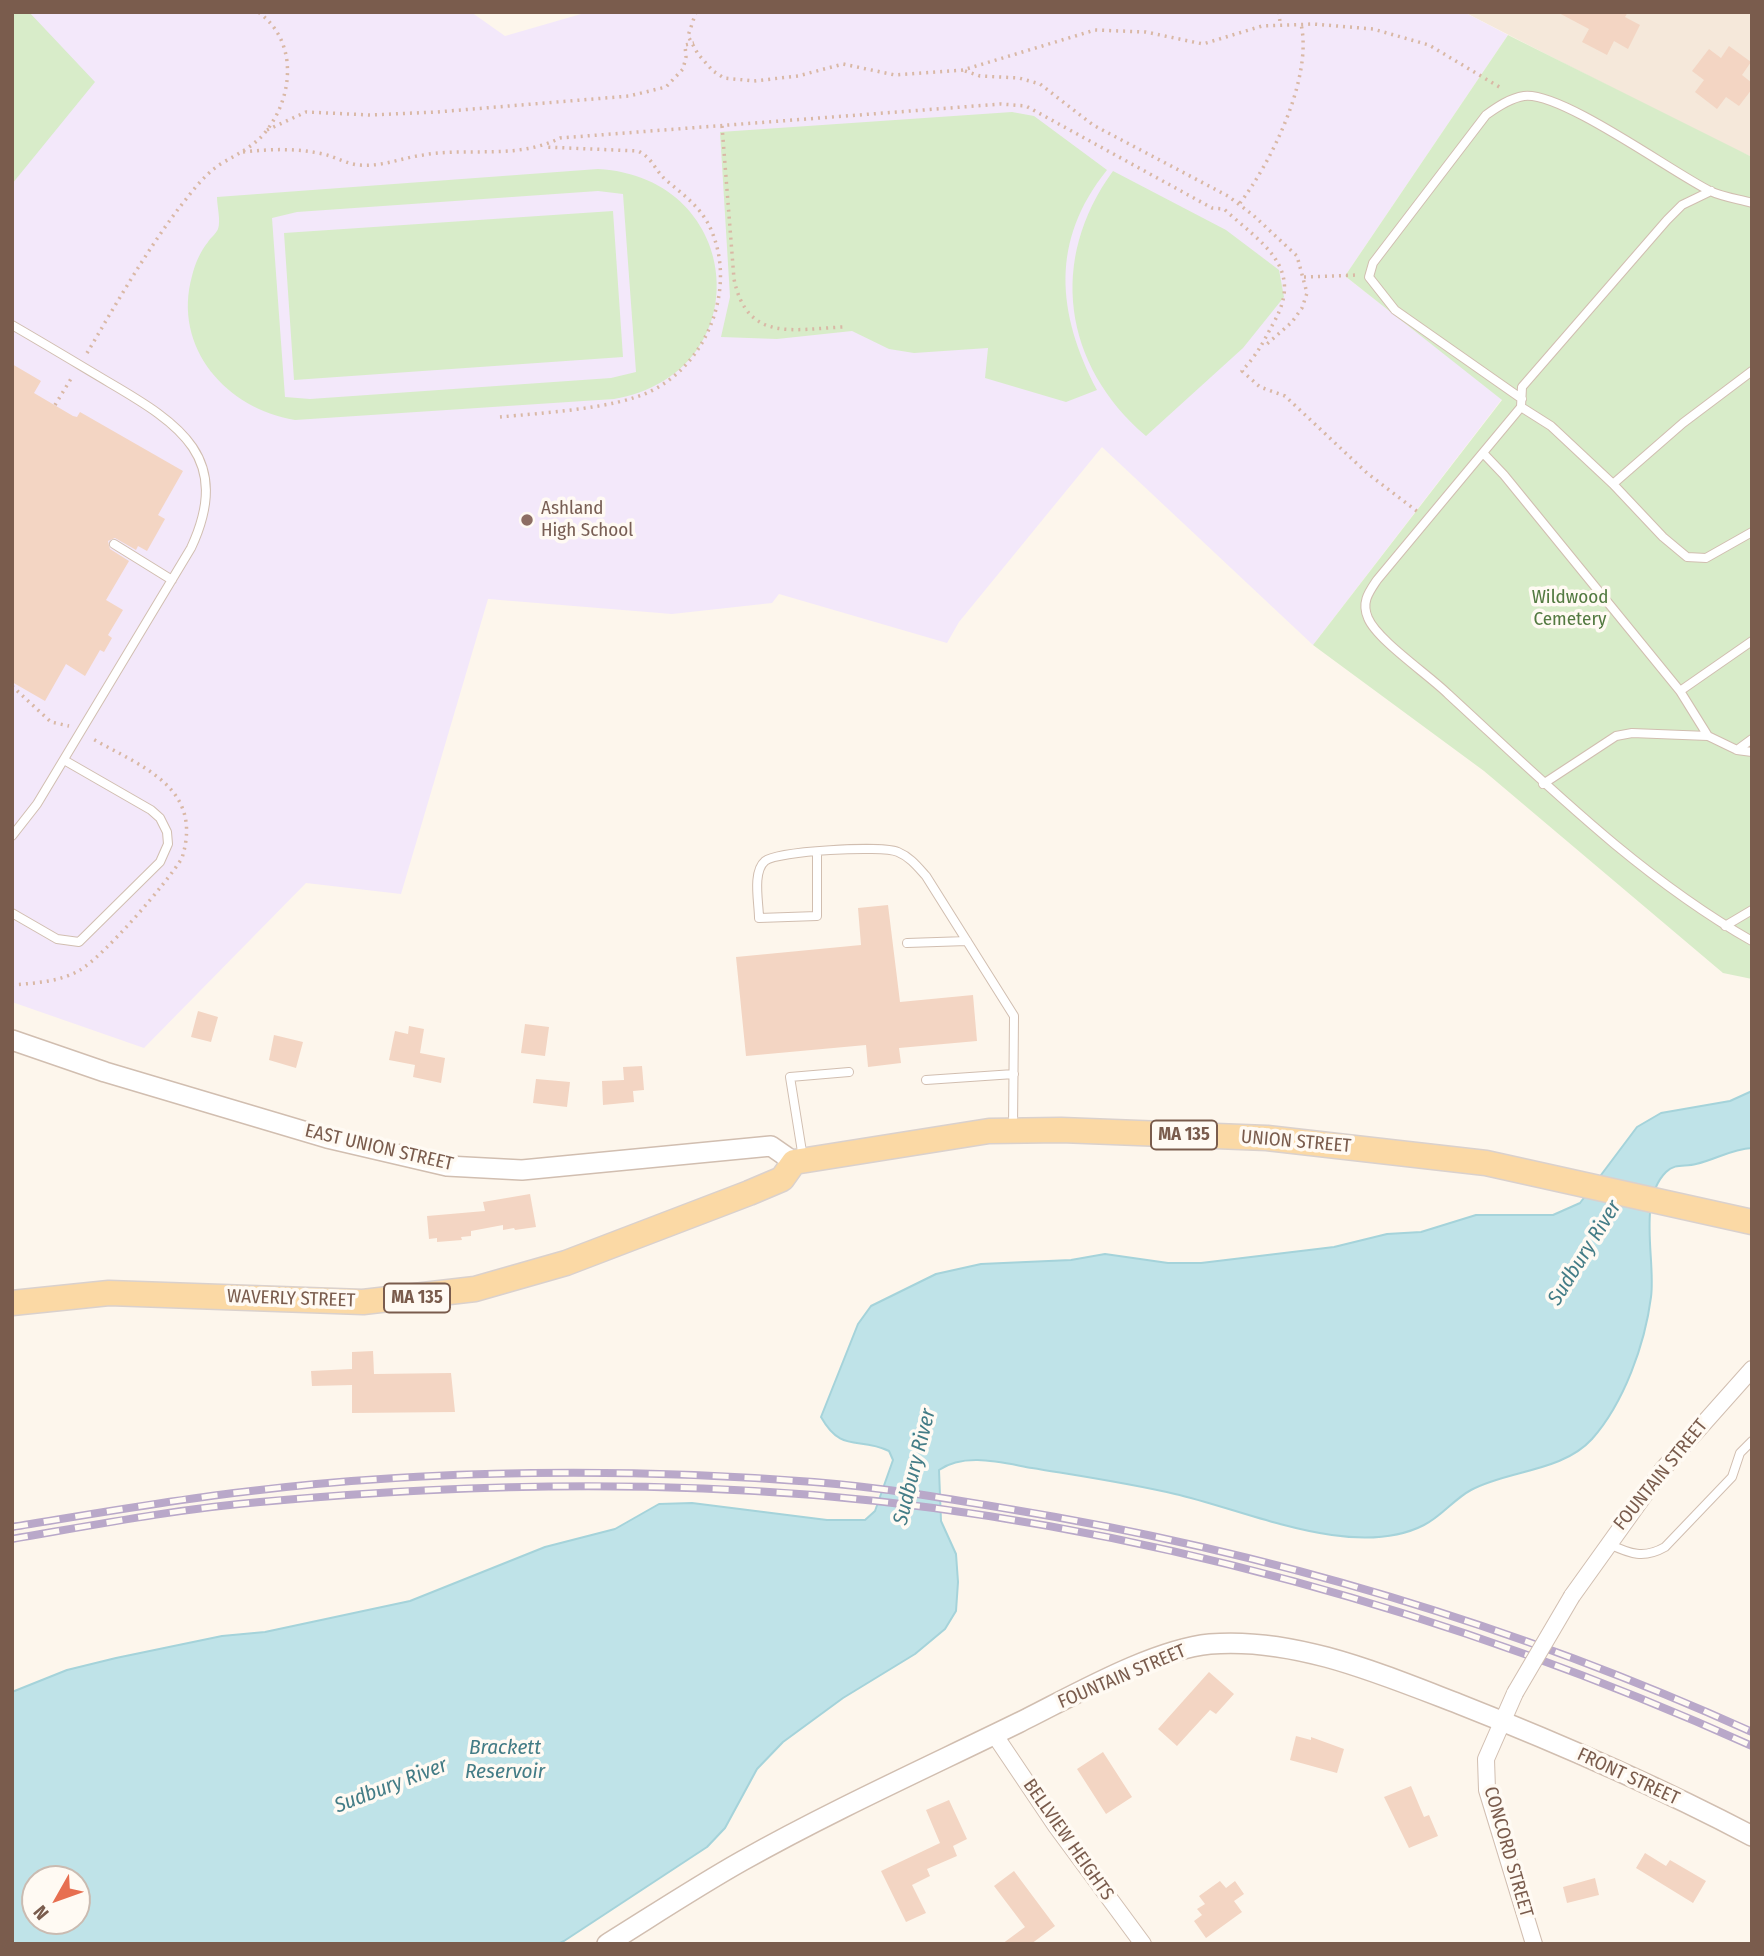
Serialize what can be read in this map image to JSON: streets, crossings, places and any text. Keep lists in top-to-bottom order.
{
  "streets": {
    "main road": ["MA 135", "UNION STREET", "WAVERLY STREET"],
    "street": [
      "EAST UNION STREET",
      "FOUNTAIN STREET",
      "FRONT STREET",
      "BELLVIEW HEIGHTS",
      "CONCORD STREET"
    ]
  },
  "crossings": [
    ["UNION STREET", "EAST UNION STREET"],
    ["UNION STREET", "WAVERLY STREET"],
    ["EAST UNION STREET", "WAVERLY STREET"],
    ["FOUNTAIN STREET", "FRONT STREET"],
    ["FOUNTAIN STREET", "BELLVIEW HEIGHTS"],
    ["FOUNTAIN STREET", "CONCORD STREET"],
    ["FRONT STREET", "CONCORD STREET"]
  ],
  "water": ["Sudbury River", "Brackett Reservoir"],
  "parks": ["Wildwood Cemetery"],
  "places": ["Ashland High School"],
  "north": "bottom left"
}
